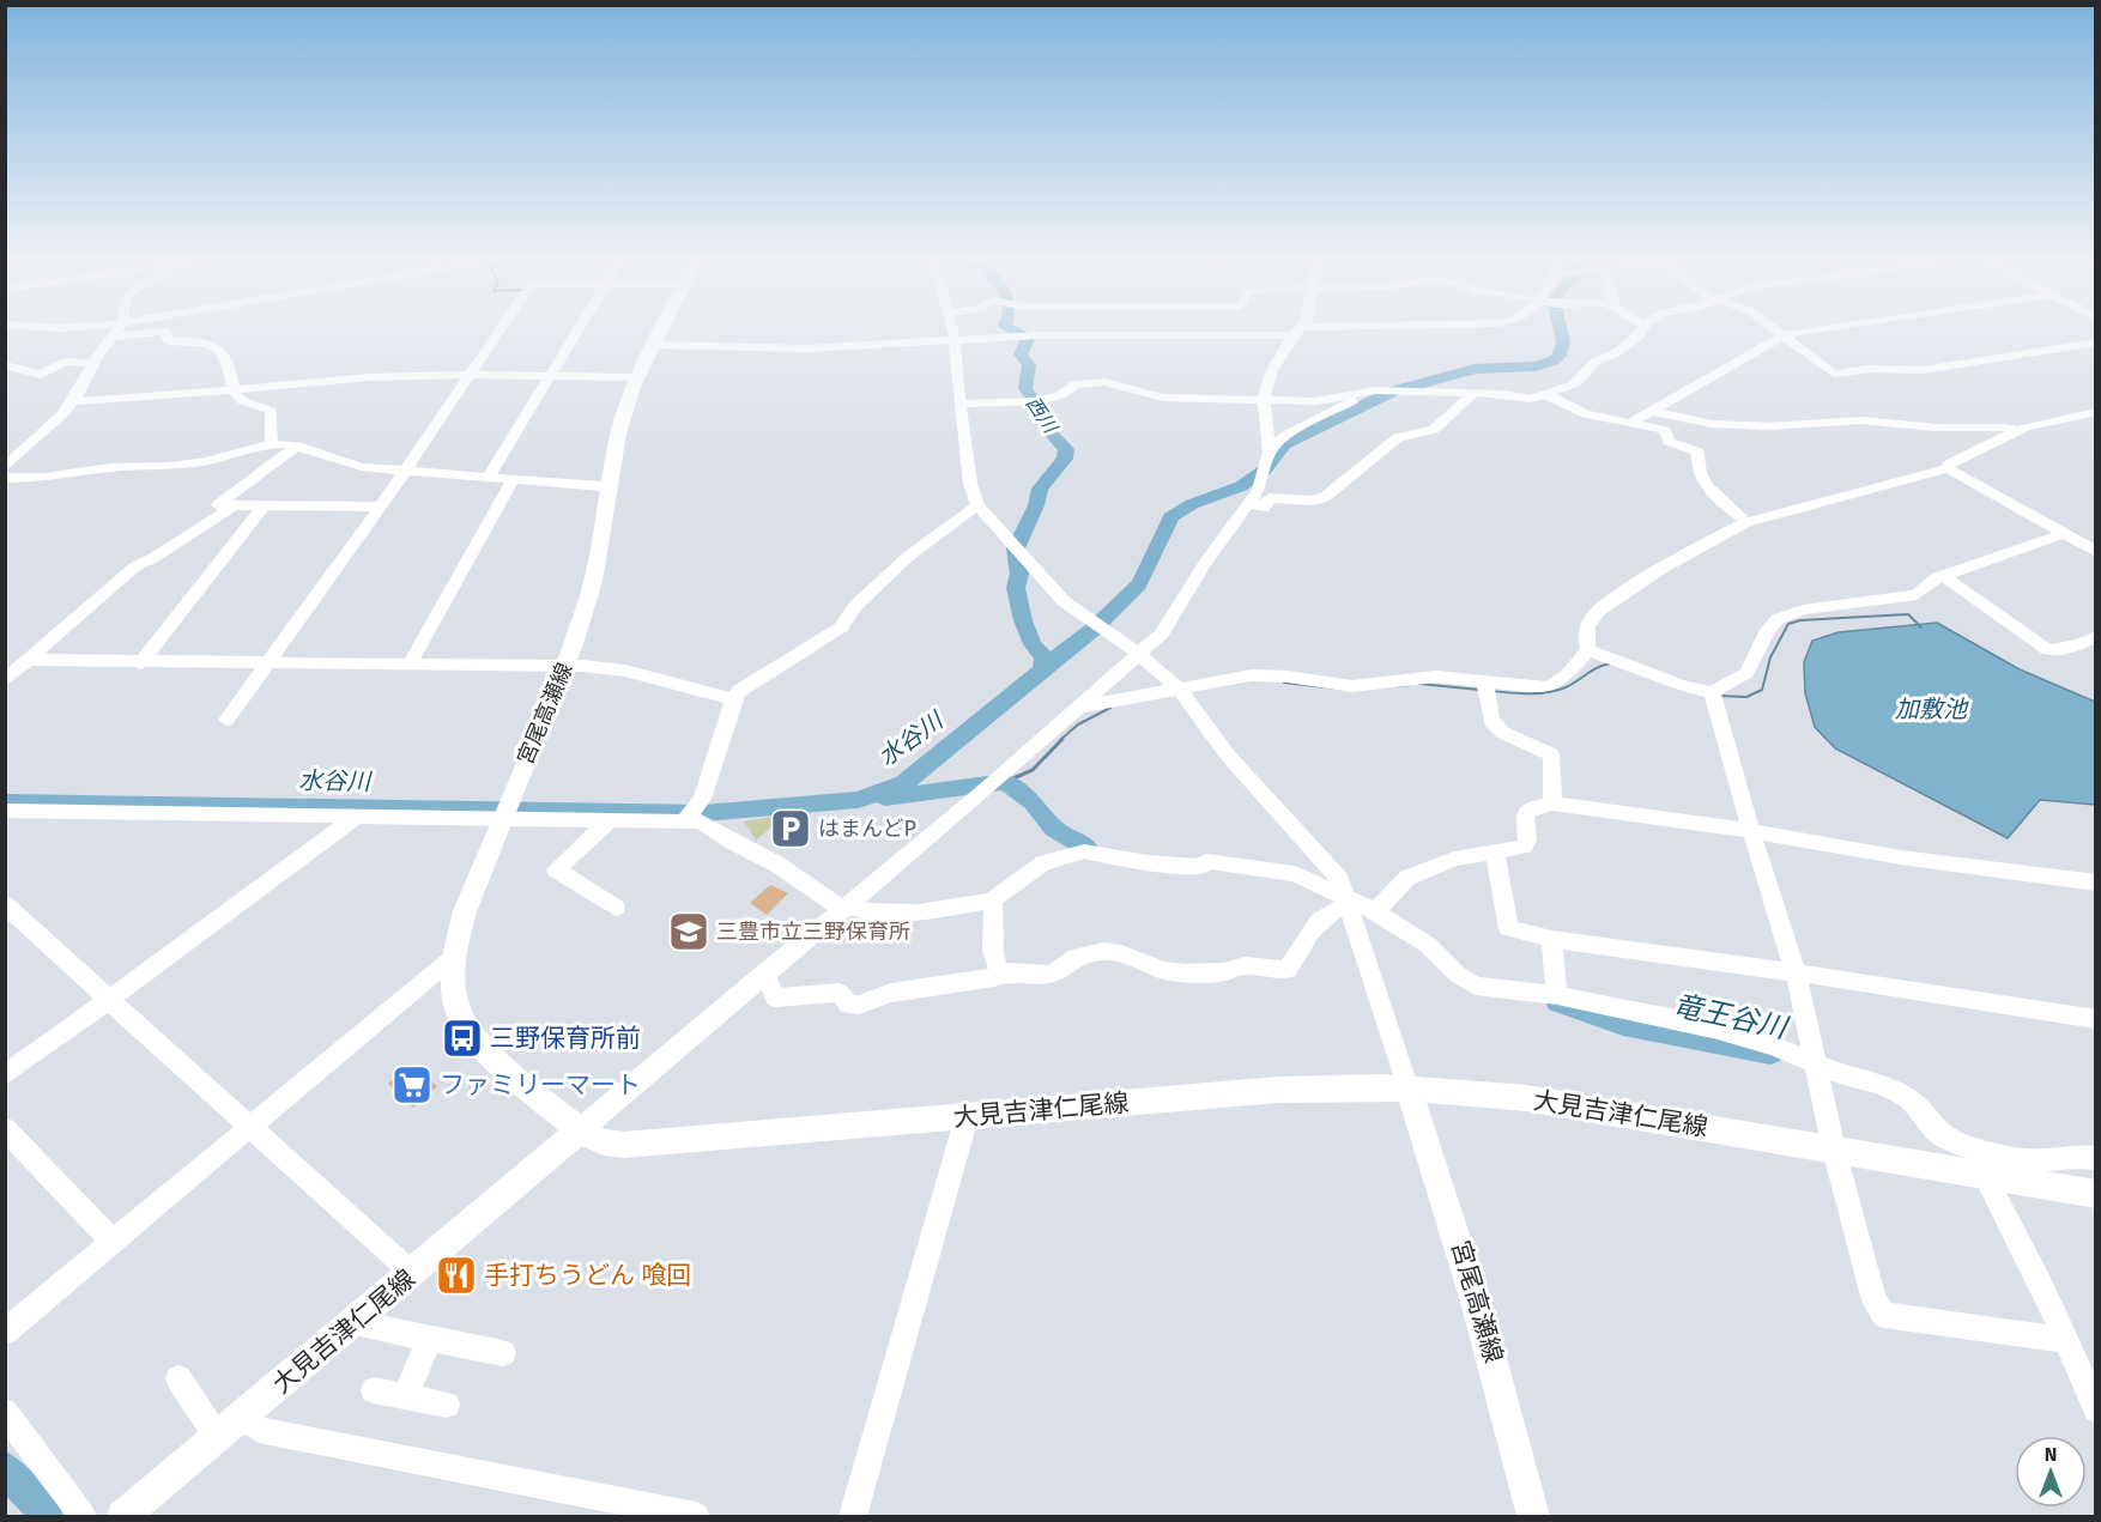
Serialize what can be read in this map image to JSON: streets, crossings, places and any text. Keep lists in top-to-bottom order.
{
  "streets": {
    "main road": ["宮尾高瀬線", "大見吉津仁尾線"]
  },
  "crossings": [
    ["宮尾高瀬線", "大見吉津仁尾線"]
  ],
  "water": [
    "西川",
    "加敷池",
    "水谷川",
    "竜王谷川"
  ],
  "places": {
    "parking": ["はまんどP"],
    "school or university": ["三豊市立三野保育所"],
    "bus stop": ["三野保育所前"],
    "supermarket": ["ファミリーマート"],
    "restaurant": ["手打ちうどん 喰回"]
  },
  "north": "top"
}
